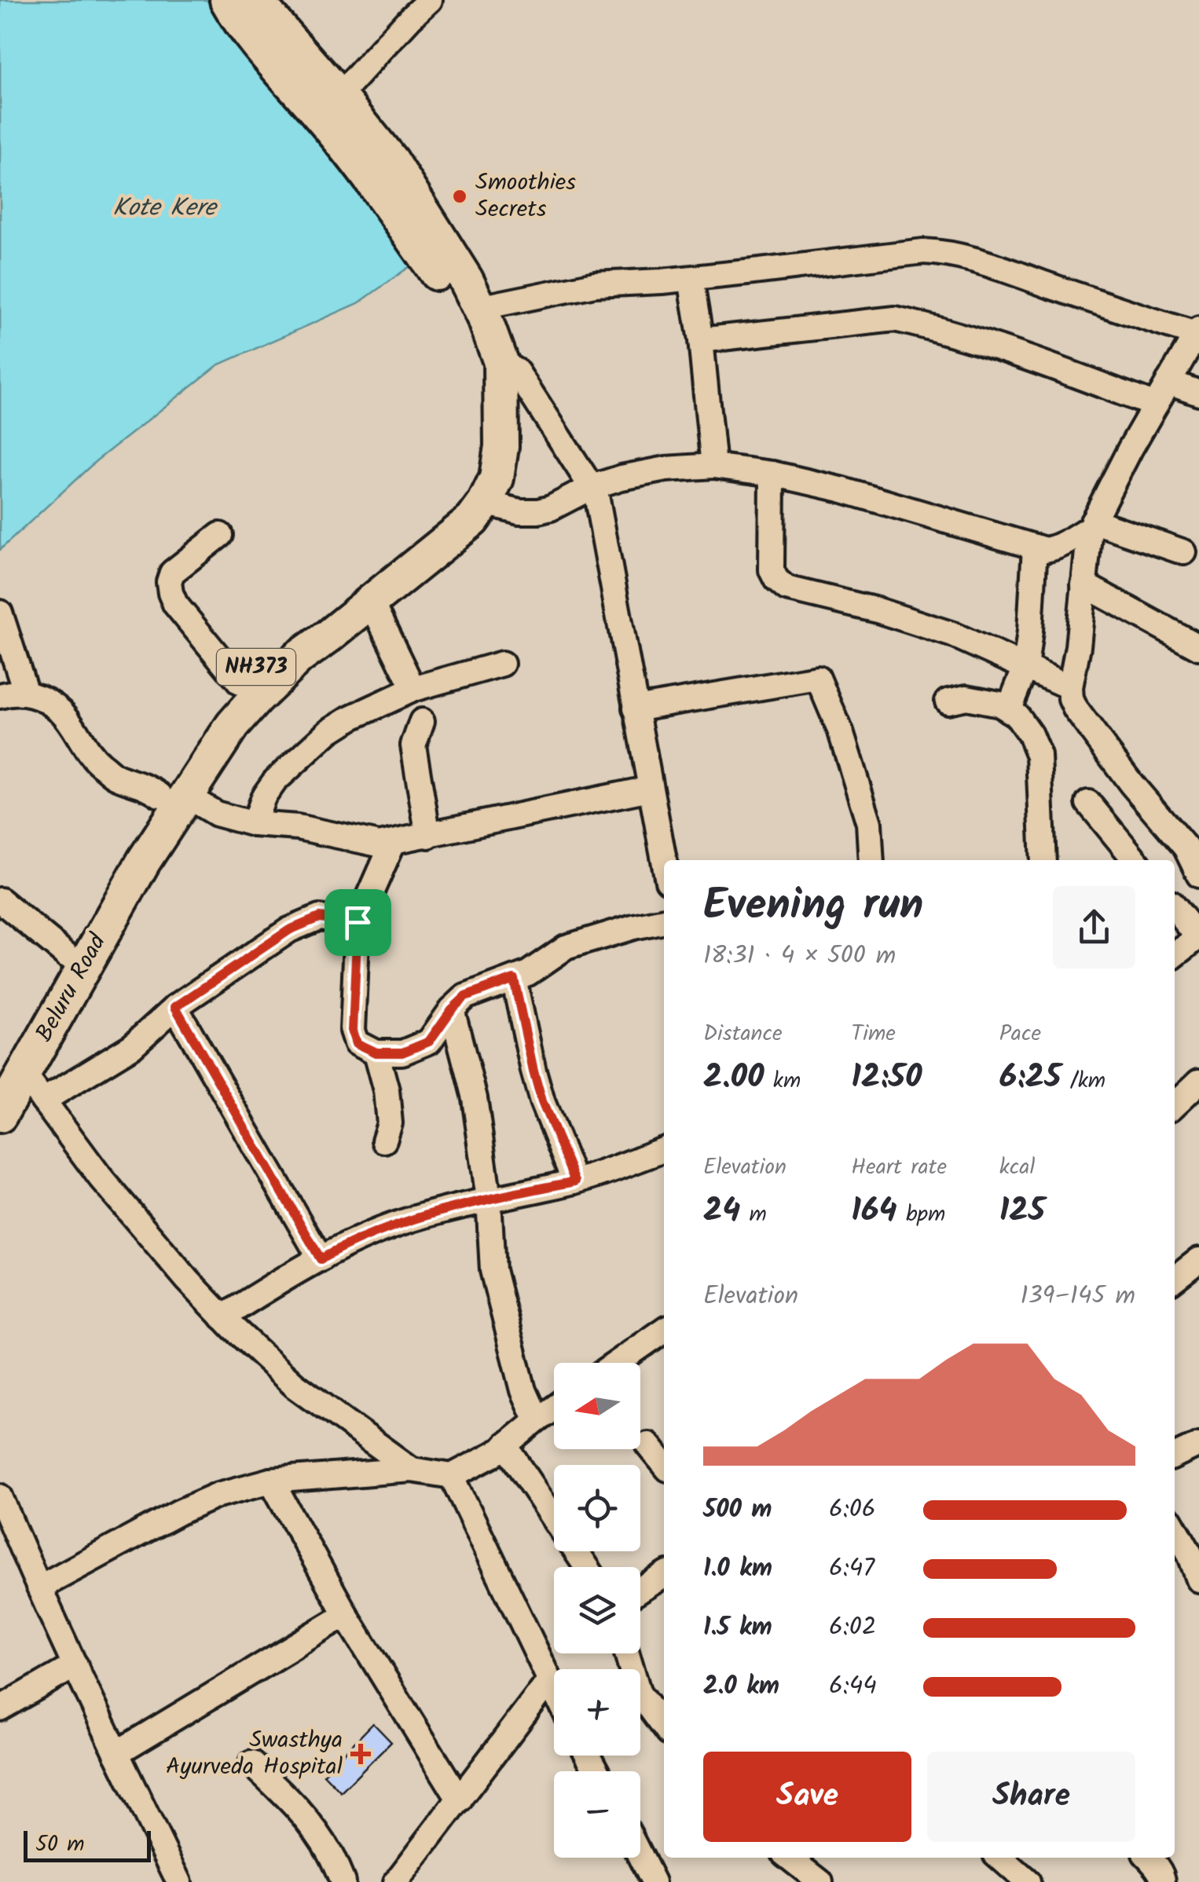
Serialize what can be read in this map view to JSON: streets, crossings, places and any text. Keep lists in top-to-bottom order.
{
  "streets": {
    "highway": ["NH373", "Beluru Road"]
  },
  "crossings": [
    ["NH373", "Beluru Road"]
  ],
  "water": ["Kote Kere"],
  "places": {
    "other": ["Smoothies Secrets"],
    "health": ["Swasthya Ayurveda Hospital"]
  },
  "scale_bar": "50 m",
  "north": "left",
  "page": {
    "heading": ["Evening run", "18:31 · 4 × 500 m"],
    "stats": [
      ["Distance", "2.00 km"],
      ["Time", "12:50"],
      ["Pace", "6:25 /km"],
      ["Elevation", "24 m"],
      ["Heart rate", "164 bpm"],
      ["kcal", "125"]
    ],
    "chart": ["Elevation", "139–145 m"],
    "map_buttons": ["+", "−"],
    "list": [
      {
        "name": "500 m",
        "note": "6:06"
      },
      {
        "name": "1.0 km",
        "note": "6:47"
      },
      {
        "name": "1.5 km",
        "note": "6:02"
      },
      {
        "name": "2.0 km",
        "note": "6:44"
      }
    ],
    "buttons": ["Save", "Share"],
    "scale": "50 m"
  }
}
